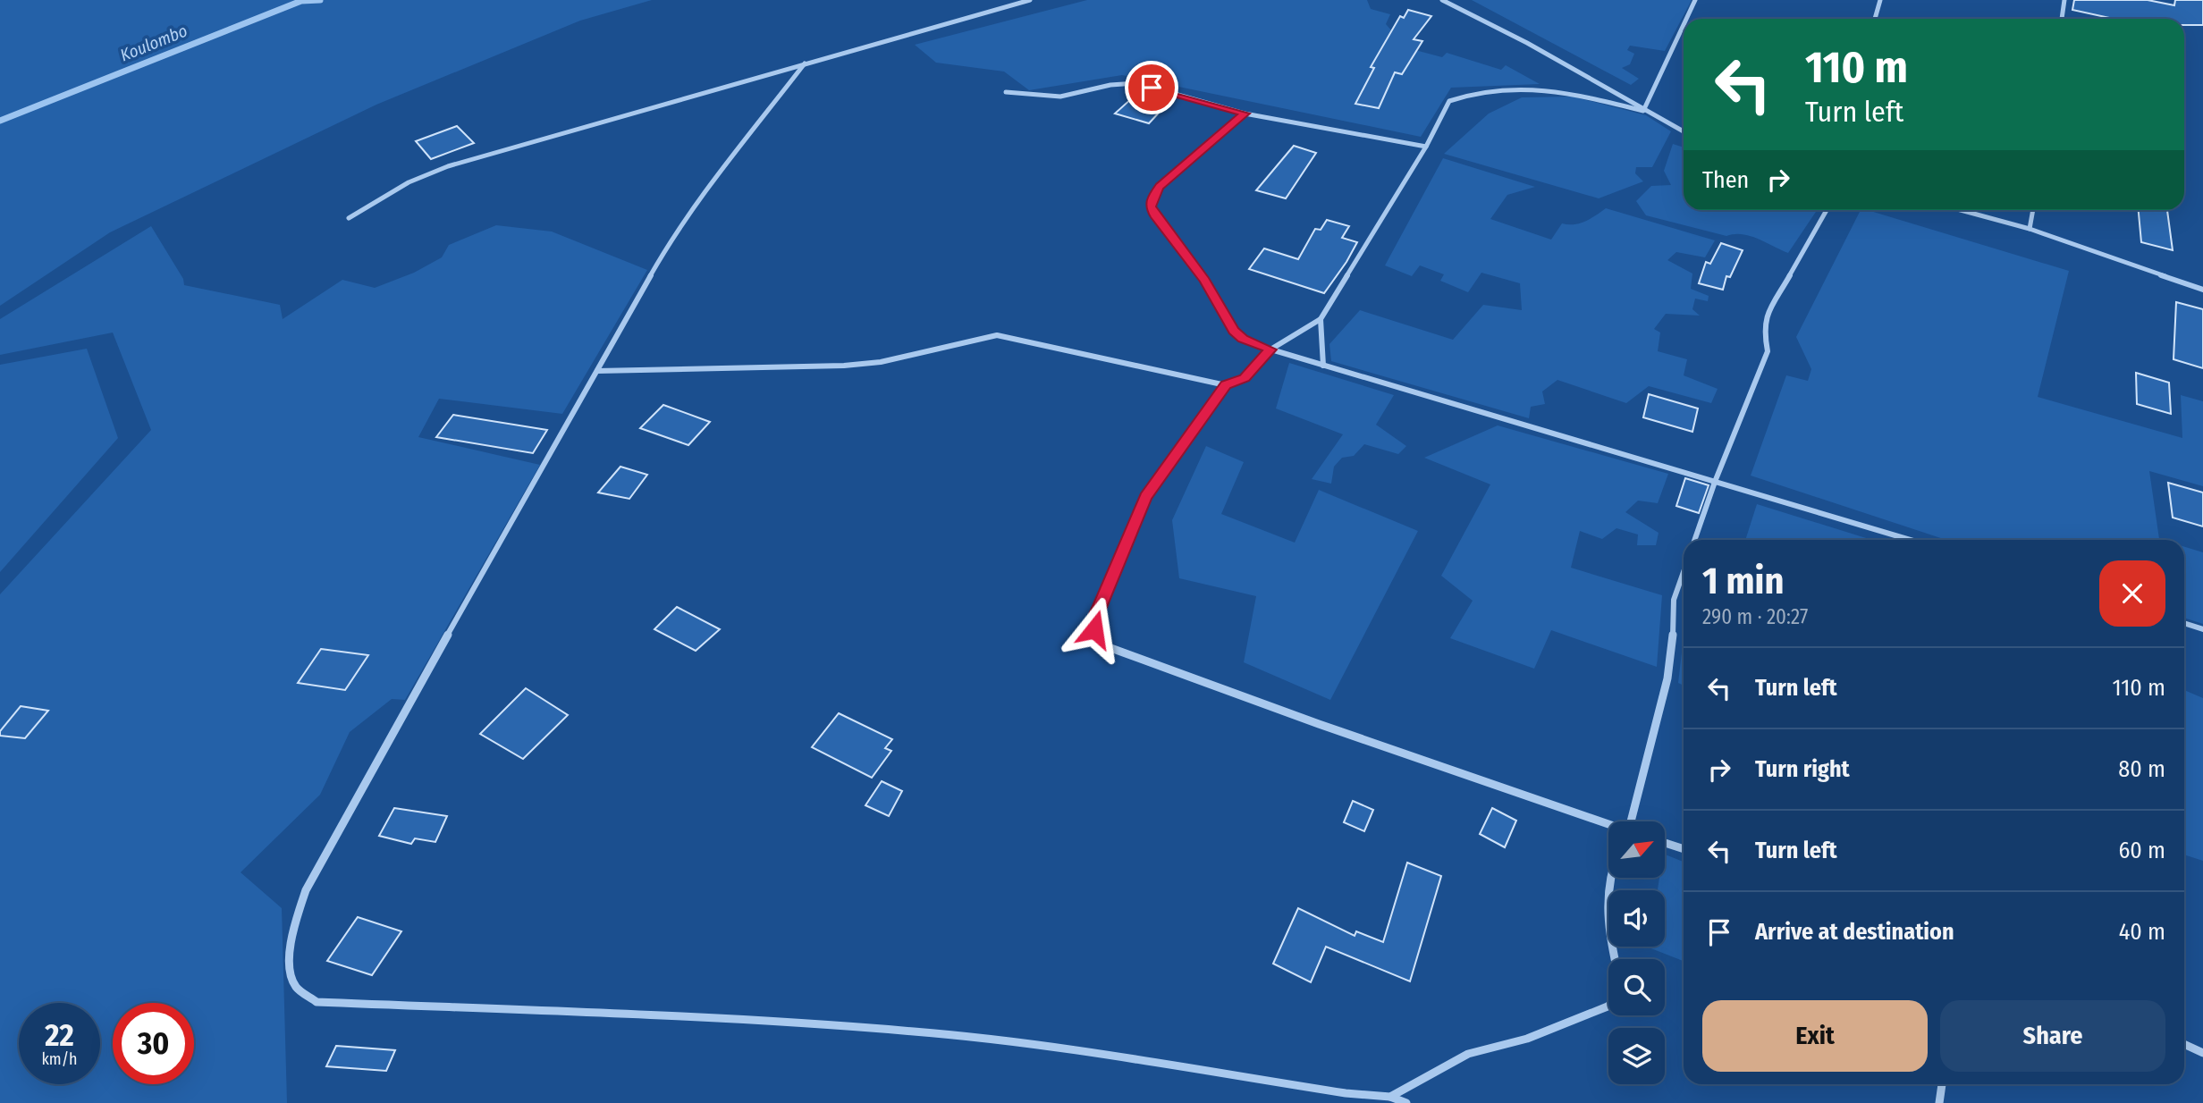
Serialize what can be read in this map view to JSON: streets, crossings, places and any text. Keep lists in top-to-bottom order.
{
  "water": ["Koulombo"],
  "north": "top right",
  "page": {
    "turn": ["110 m", "Turn left"],
    "then": "Then",
    "heading": ["1 min", "290 m · 20:27"],
    "list": [
      {
        "name": "Turn left",
        "value": "110 m"
      },
      {
        "name": "Turn right",
        "value": "80 m"
      },
      {
        "name": "Turn left",
        "value": "60 m"
      },
      {
        "name": "Arrive at destination",
        "value": "40 m"
      }
    ],
    "buttons": ["Exit", "Share"],
    "speed": "22 km/h",
    "limit": "30"
  }
}
